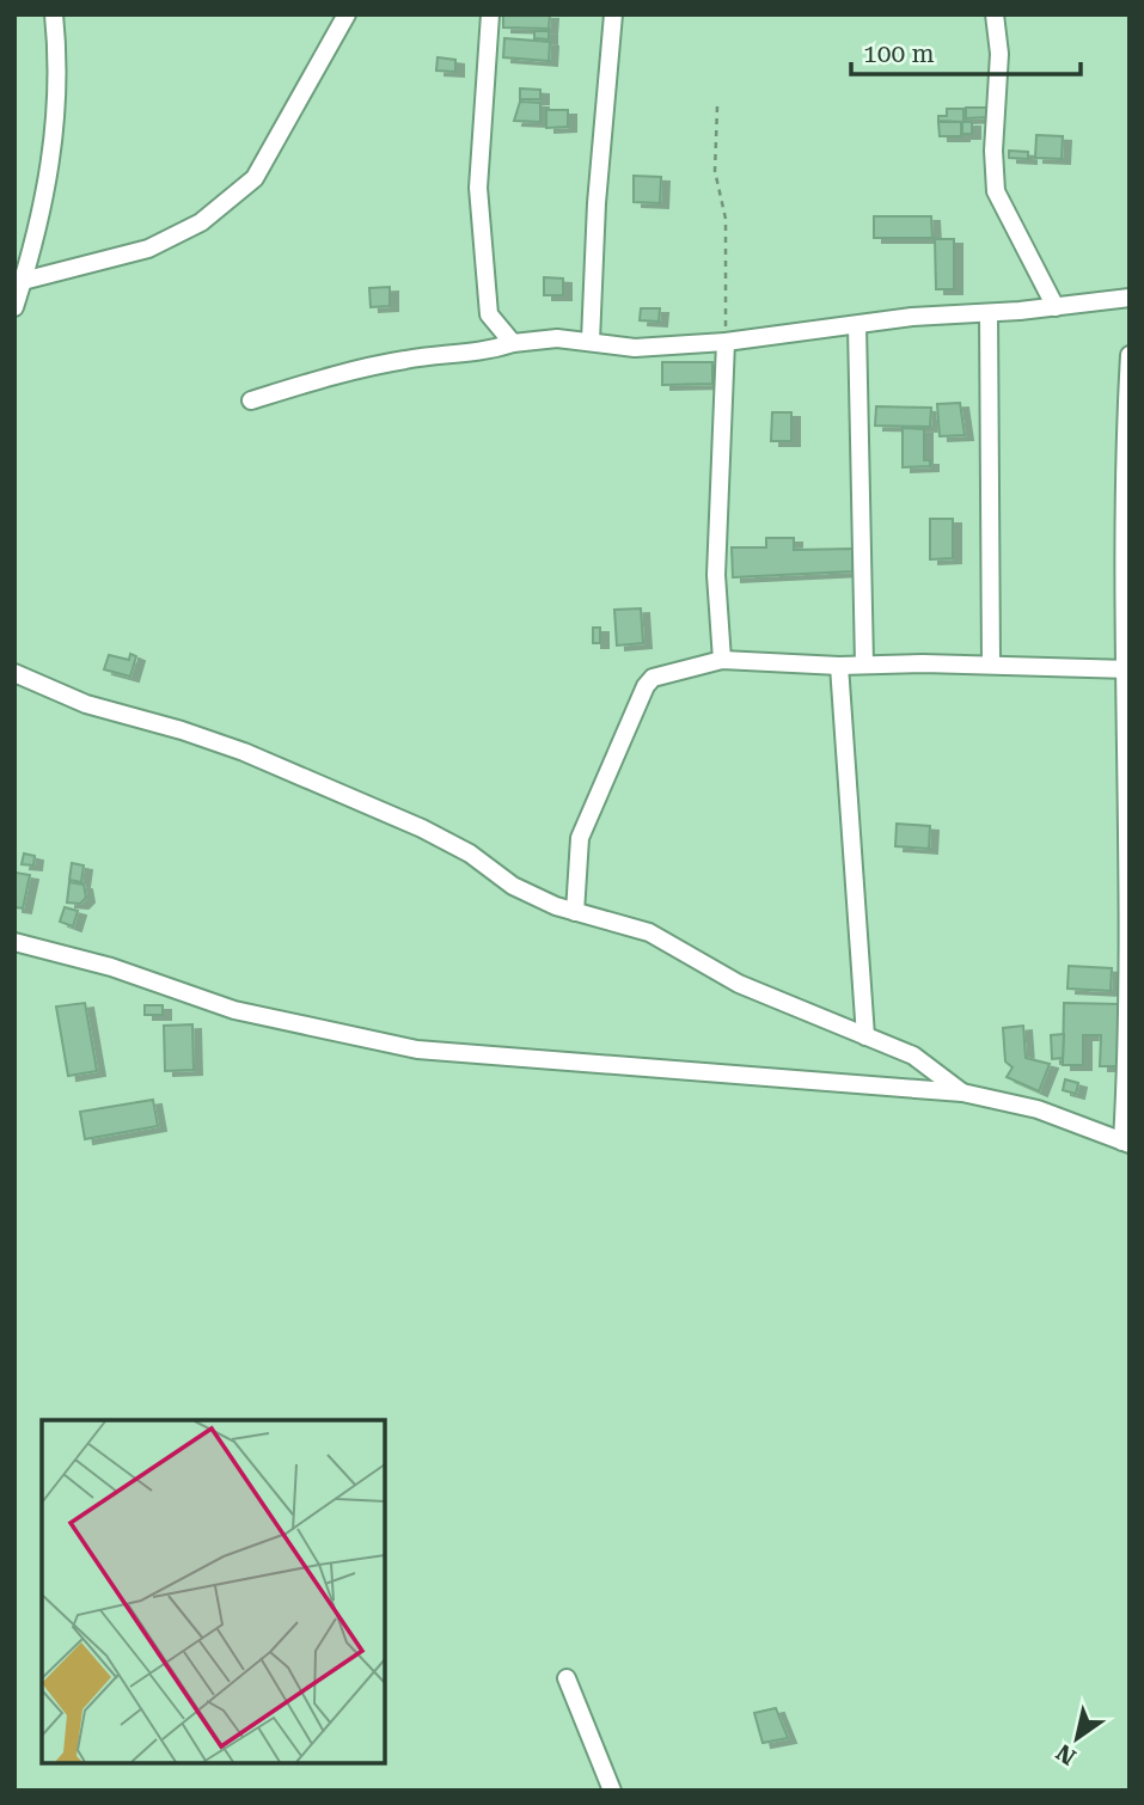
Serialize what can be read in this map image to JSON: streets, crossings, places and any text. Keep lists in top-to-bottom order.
{
  "scale_bar": "100 m",
  "north": "bottom left"
}
